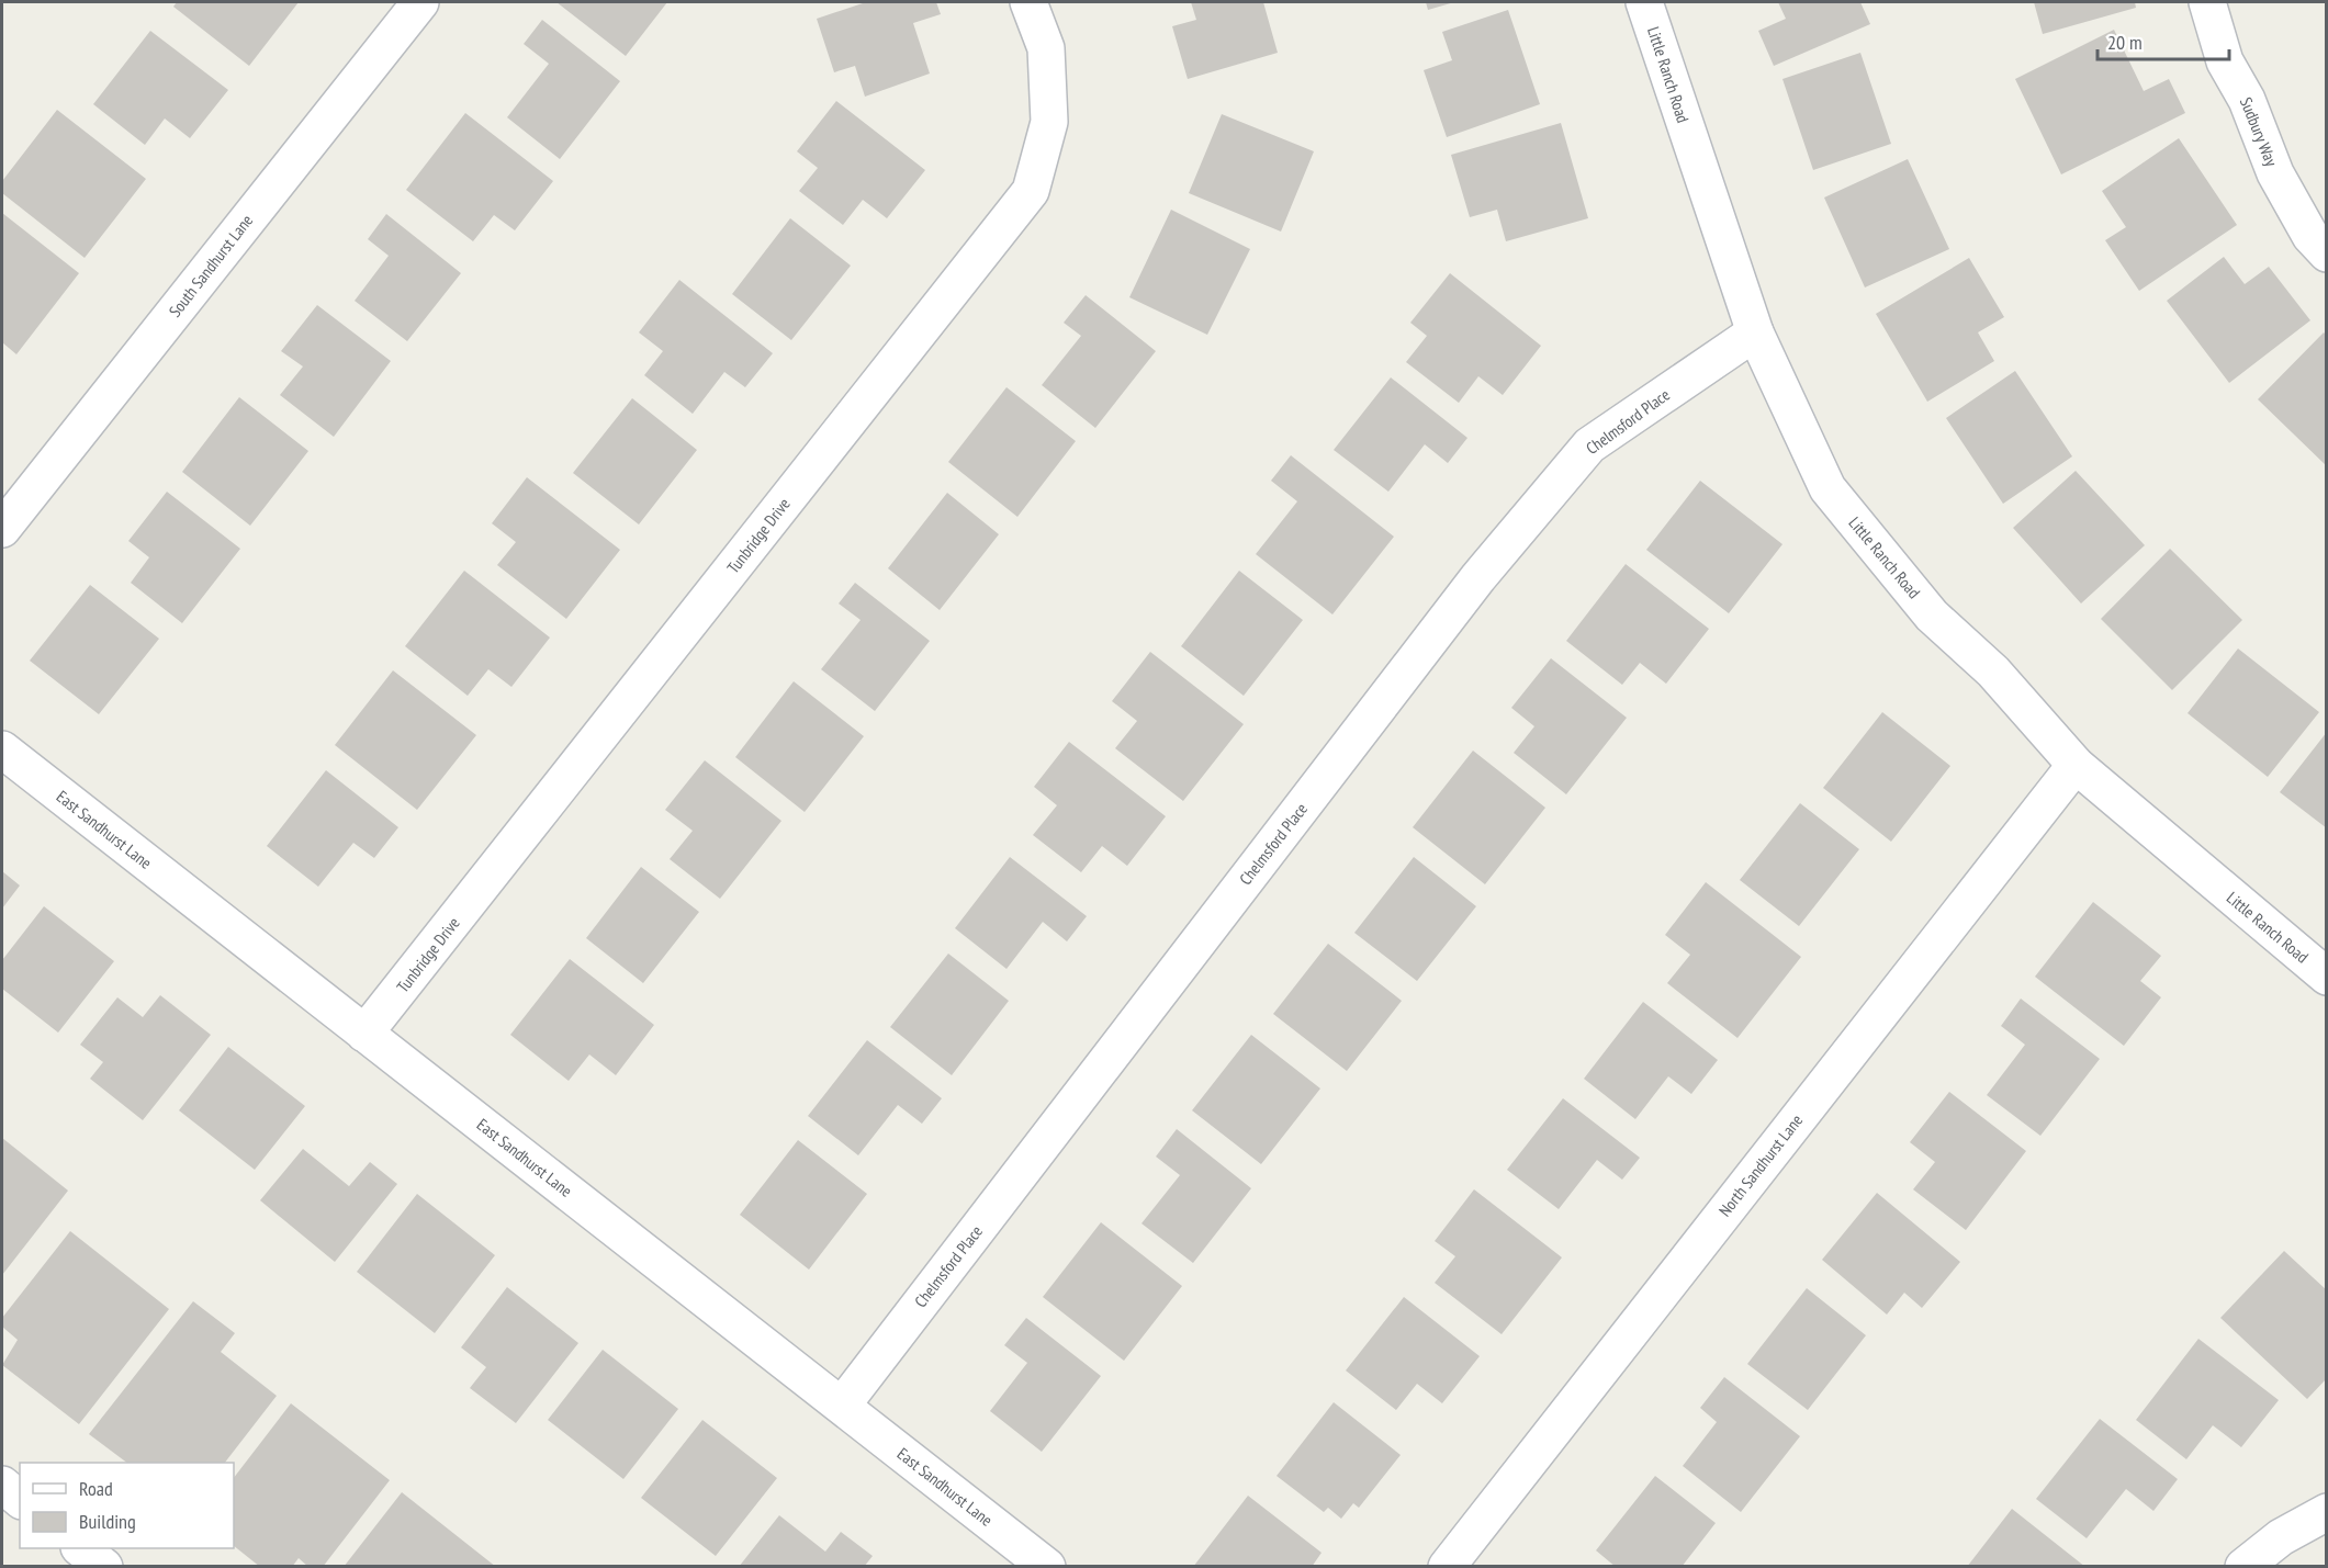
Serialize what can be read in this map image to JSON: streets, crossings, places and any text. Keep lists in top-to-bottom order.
{
  "streets": {
    "street": [
      "Little Ranch Road",
      "Sudbury Way",
      "South Sandhurst Lane",
      "Chelmsford Place",
      "Tunbridge Drive",
      "East Sandhurst Lane",
      "North Sandhurst Lane"
    ]
  },
  "crossings": [
    ["Little Ranch Road", "Chelmsford Place"],
    ["Little Ranch Road", "North Sandhurst Lane"],
    ["Chelmsford Place", "East Sandhurst Lane"],
    ["Tunbridge Drive", "East Sandhurst Lane"]
  ],
  "legend": ["Road", "Building"],
  "scale_bar": "20 m"
}
